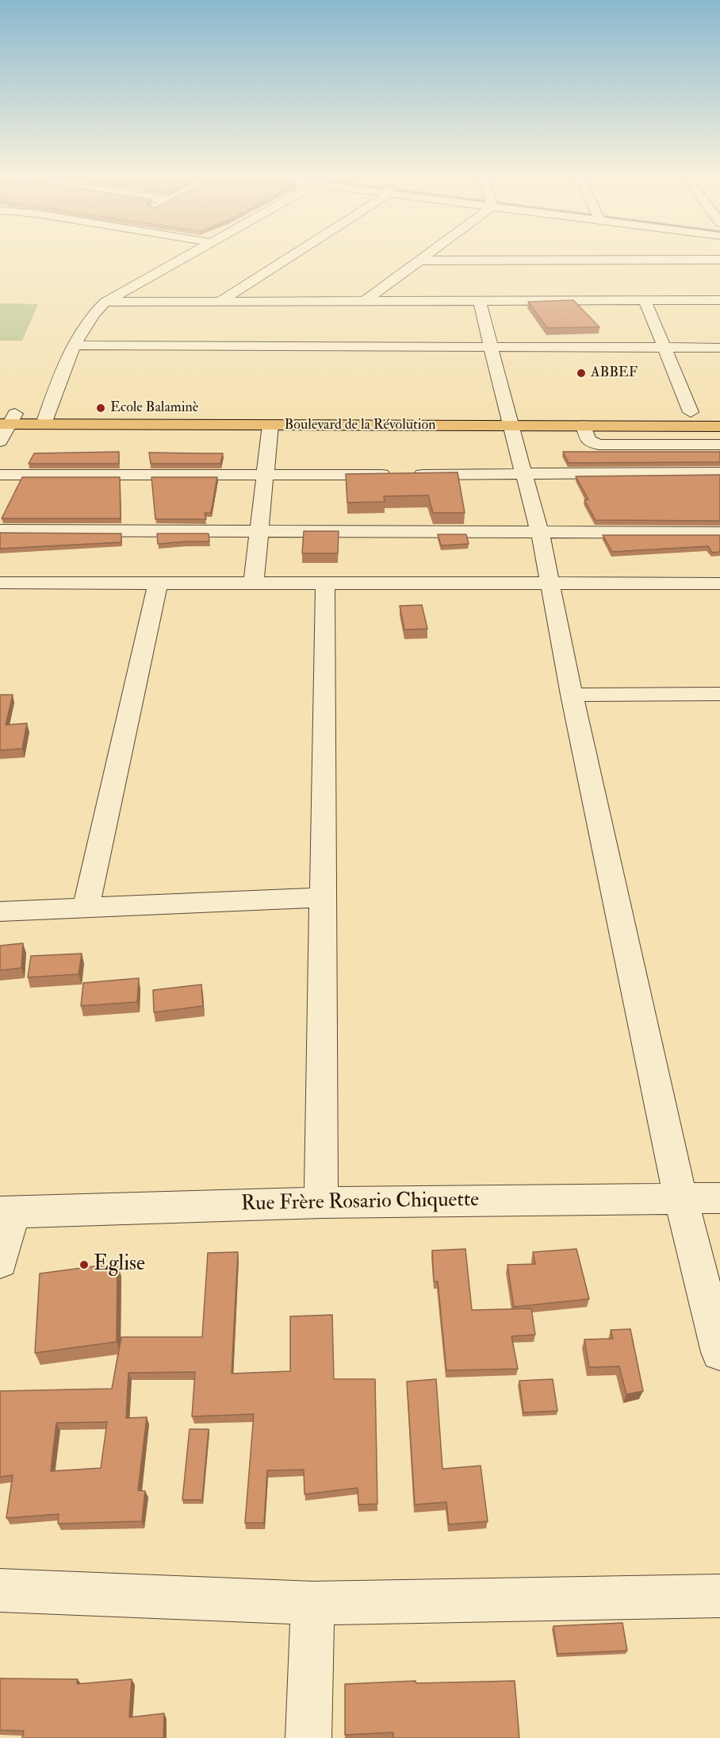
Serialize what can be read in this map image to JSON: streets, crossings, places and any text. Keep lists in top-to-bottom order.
{
  "streets": {
    "main road": ["Boulevard de la Révolution"],
    "street": ["Rue Frère Rosario Chiquette"]
  },
  "places": ["ABBEF", "Ecole Balaminè", "Eglise"]
}
